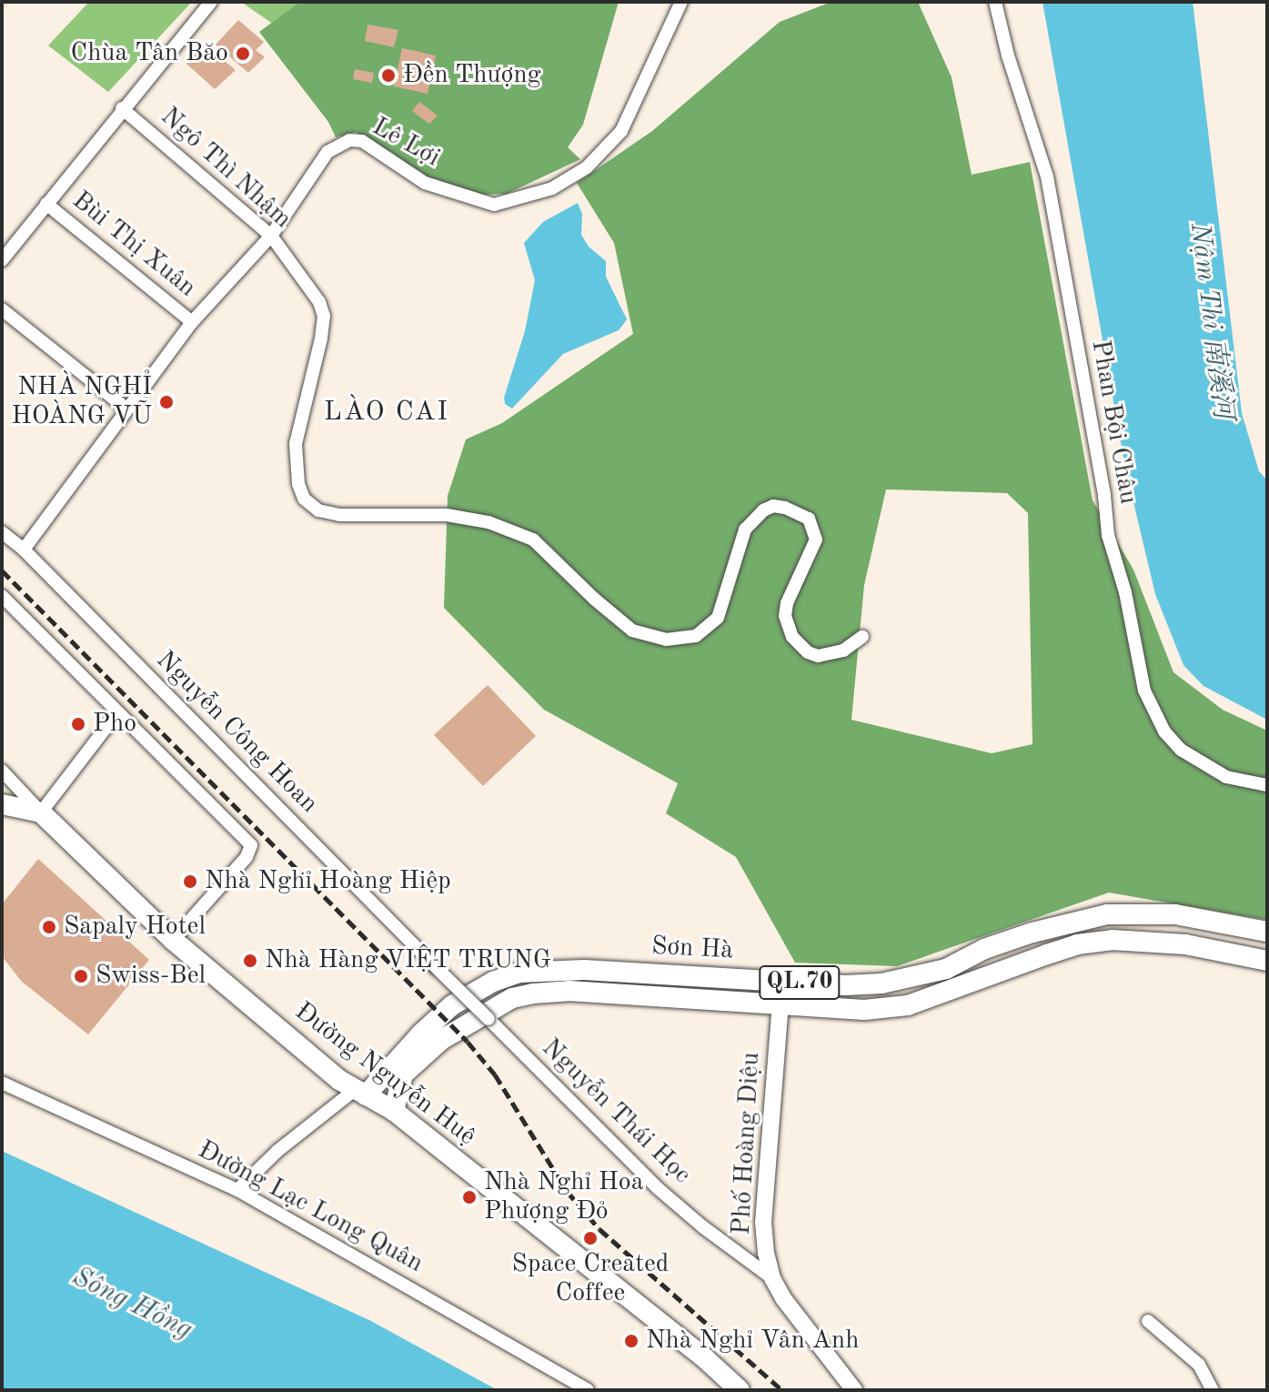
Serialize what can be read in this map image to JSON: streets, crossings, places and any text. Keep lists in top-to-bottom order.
{
  "streets": {
    "main road": ["Sơn Hà", "QL.70", "Đường Nguyễn Huệ"],
    "street": [
      "Lê Lợi",
      "Ngô Thì Nhậm",
      "Bùi Thị Xuân",
      "Phan Bội Châu",
      "Nguyễn Công Hoan",
      "Nguyễn Thái Học",
      "Phố Hoàng Diệu",
      "Đường Lạc Long Quân"
    ]
  },
  "crossings": [
    ["Lê Lợi", "Ngô Thì Nhậm"],
    ["Lê Lợi", "Bùi Thị Xuân"],
    ["Lê Lợi", "Nguyễn Công Hoan"],
    ["Nguyễn Công Hoan", "Nguyễn Thái Học"],
    ["Sơn Hà", "Đường Nguyễn Huệ"],
    ["Sơn Hà", "Phố Hoàng Diệu"],
    ["Nguyễn Thái Học", "Phố Hoàng Diệu"]
  ],
  "districts": ["LÀO CAI"],
  "water": ["Nậm Thi 南溪河", "Sông Hồng"],
  "places": [
    "Chùa Tân Băo",
    "Đền Thượng",
    "NHÀ NGHỈ HOÀNG VŨ",
    "Pho",
    "Nhà Nghỉ Hoàng Hiệp",
    "Sapaly Hotel",
    "Nhà Hàng VIỆT TRUNG",
    "Swiss-Bel",
    "Nhà Nghỉ Hoa Phượng Đỏ",
    "Space Created Coffee",
    "Nhà Nghỉ Vân Anh"
  ]
}
